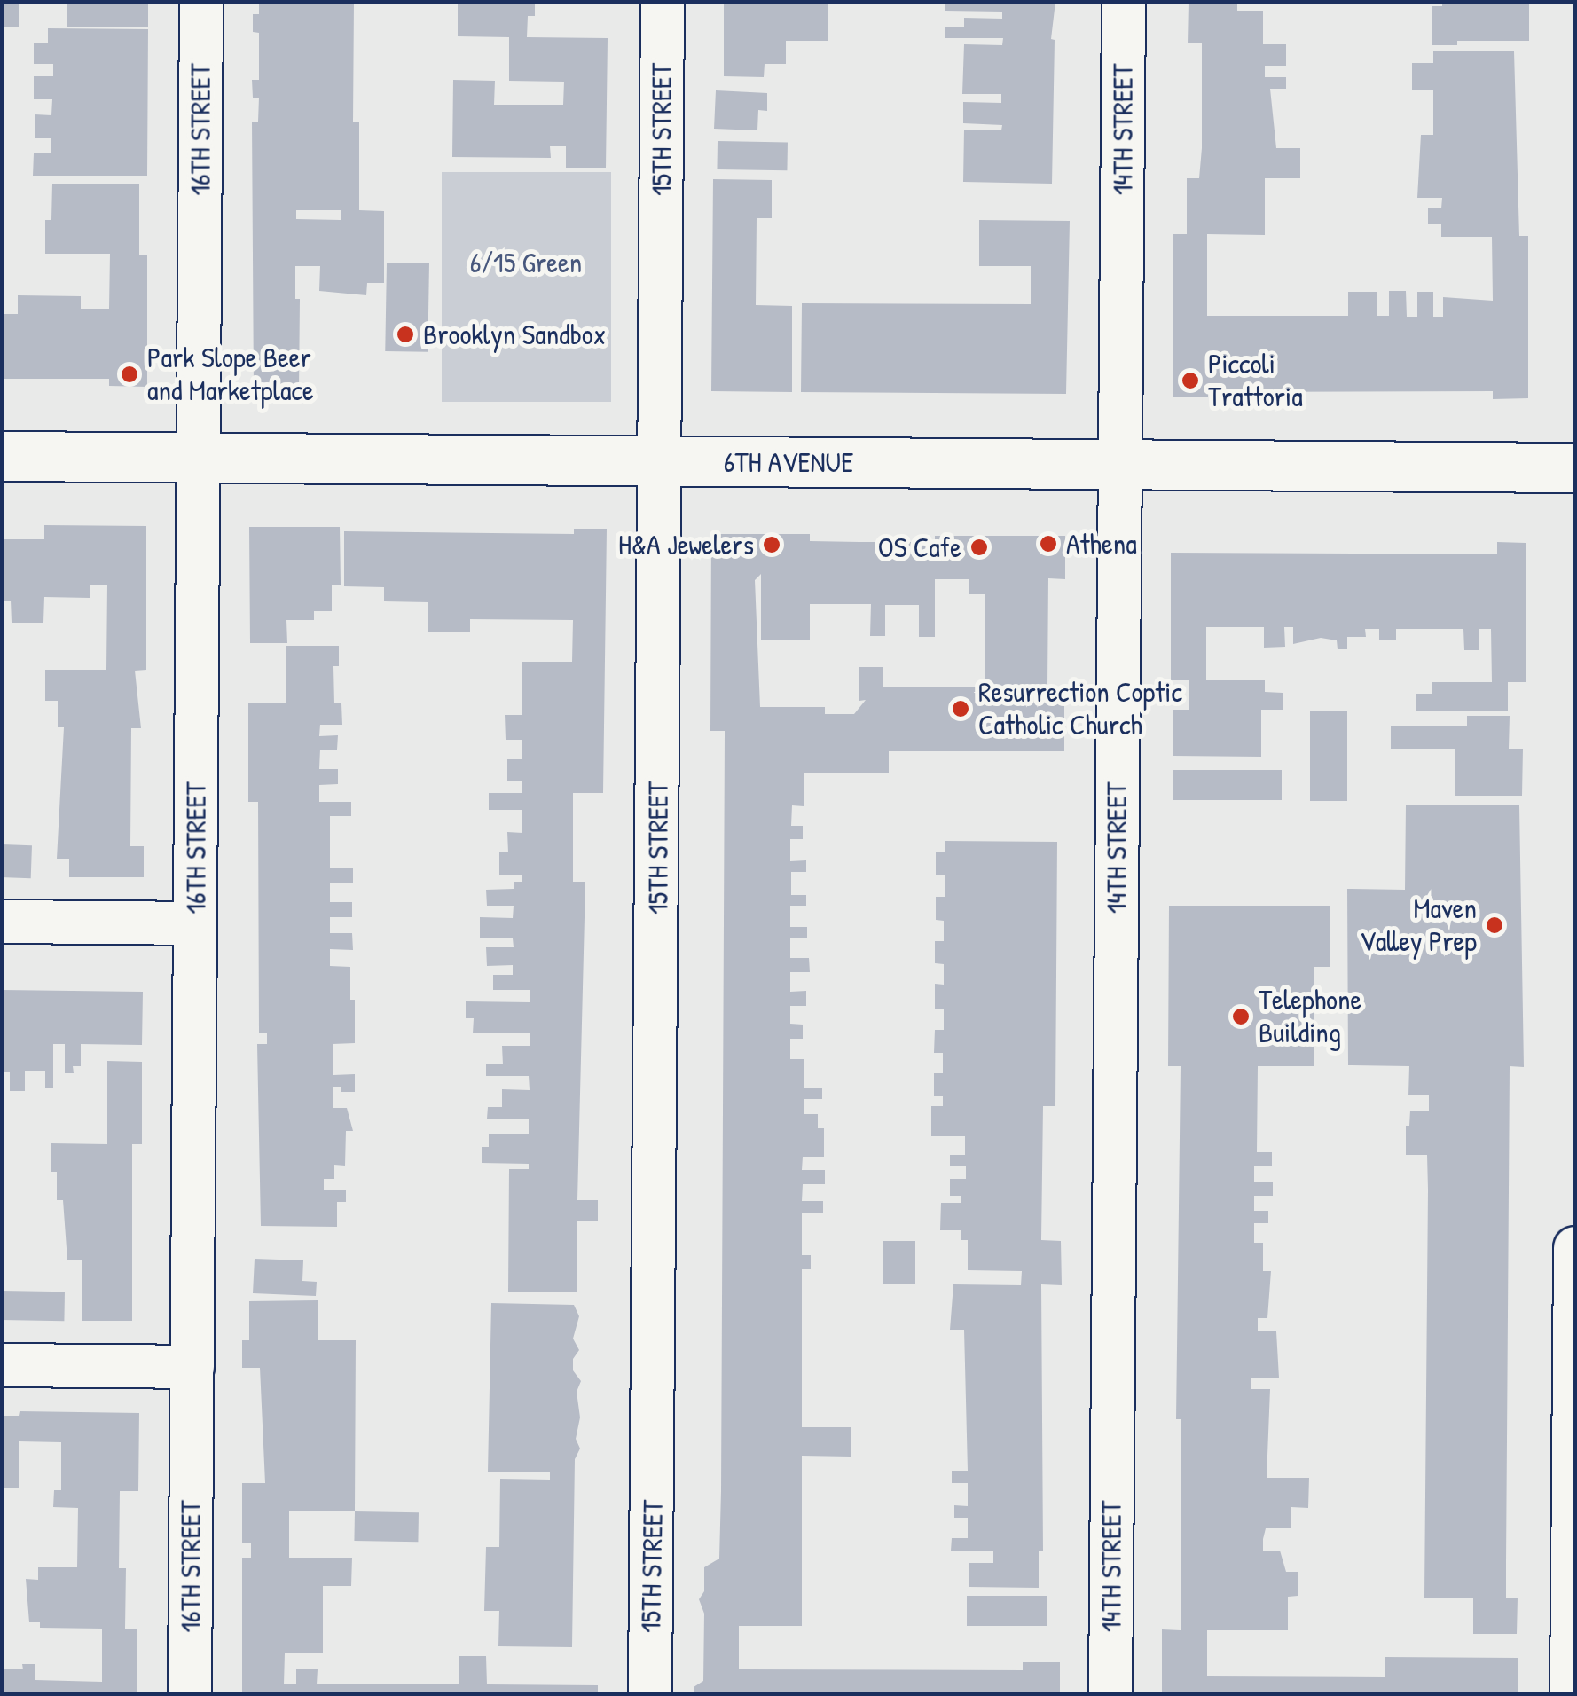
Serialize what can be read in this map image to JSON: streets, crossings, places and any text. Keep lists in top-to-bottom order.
{
  "streets": {
    "street": [
      "16TH STREET",
      "15TH STREET",
      "14TH STREET",
      "6TH AVENUE"
    ]
  },
  "crossings": [
    ["16TH STREET", "6TH AVENUE"],
    ["15TH STREET", "6TH AVENUE"],
    ["14TH STREET", "6TH AVENUE"]
  ],
  "parks": ["6/15 Green"],
  "places": [
    "Brooklyn Sandbox",
    "Park Slope Beer and Marketplace",
    "Piccoli Trattoria",
    "Athena",
    "H&A Jewelers",
    "OS Cafe",
    "Resurrection Coptic Catholic Church",
    "Maven Valley Prep",
    "Telephone Building"
  ]
}
